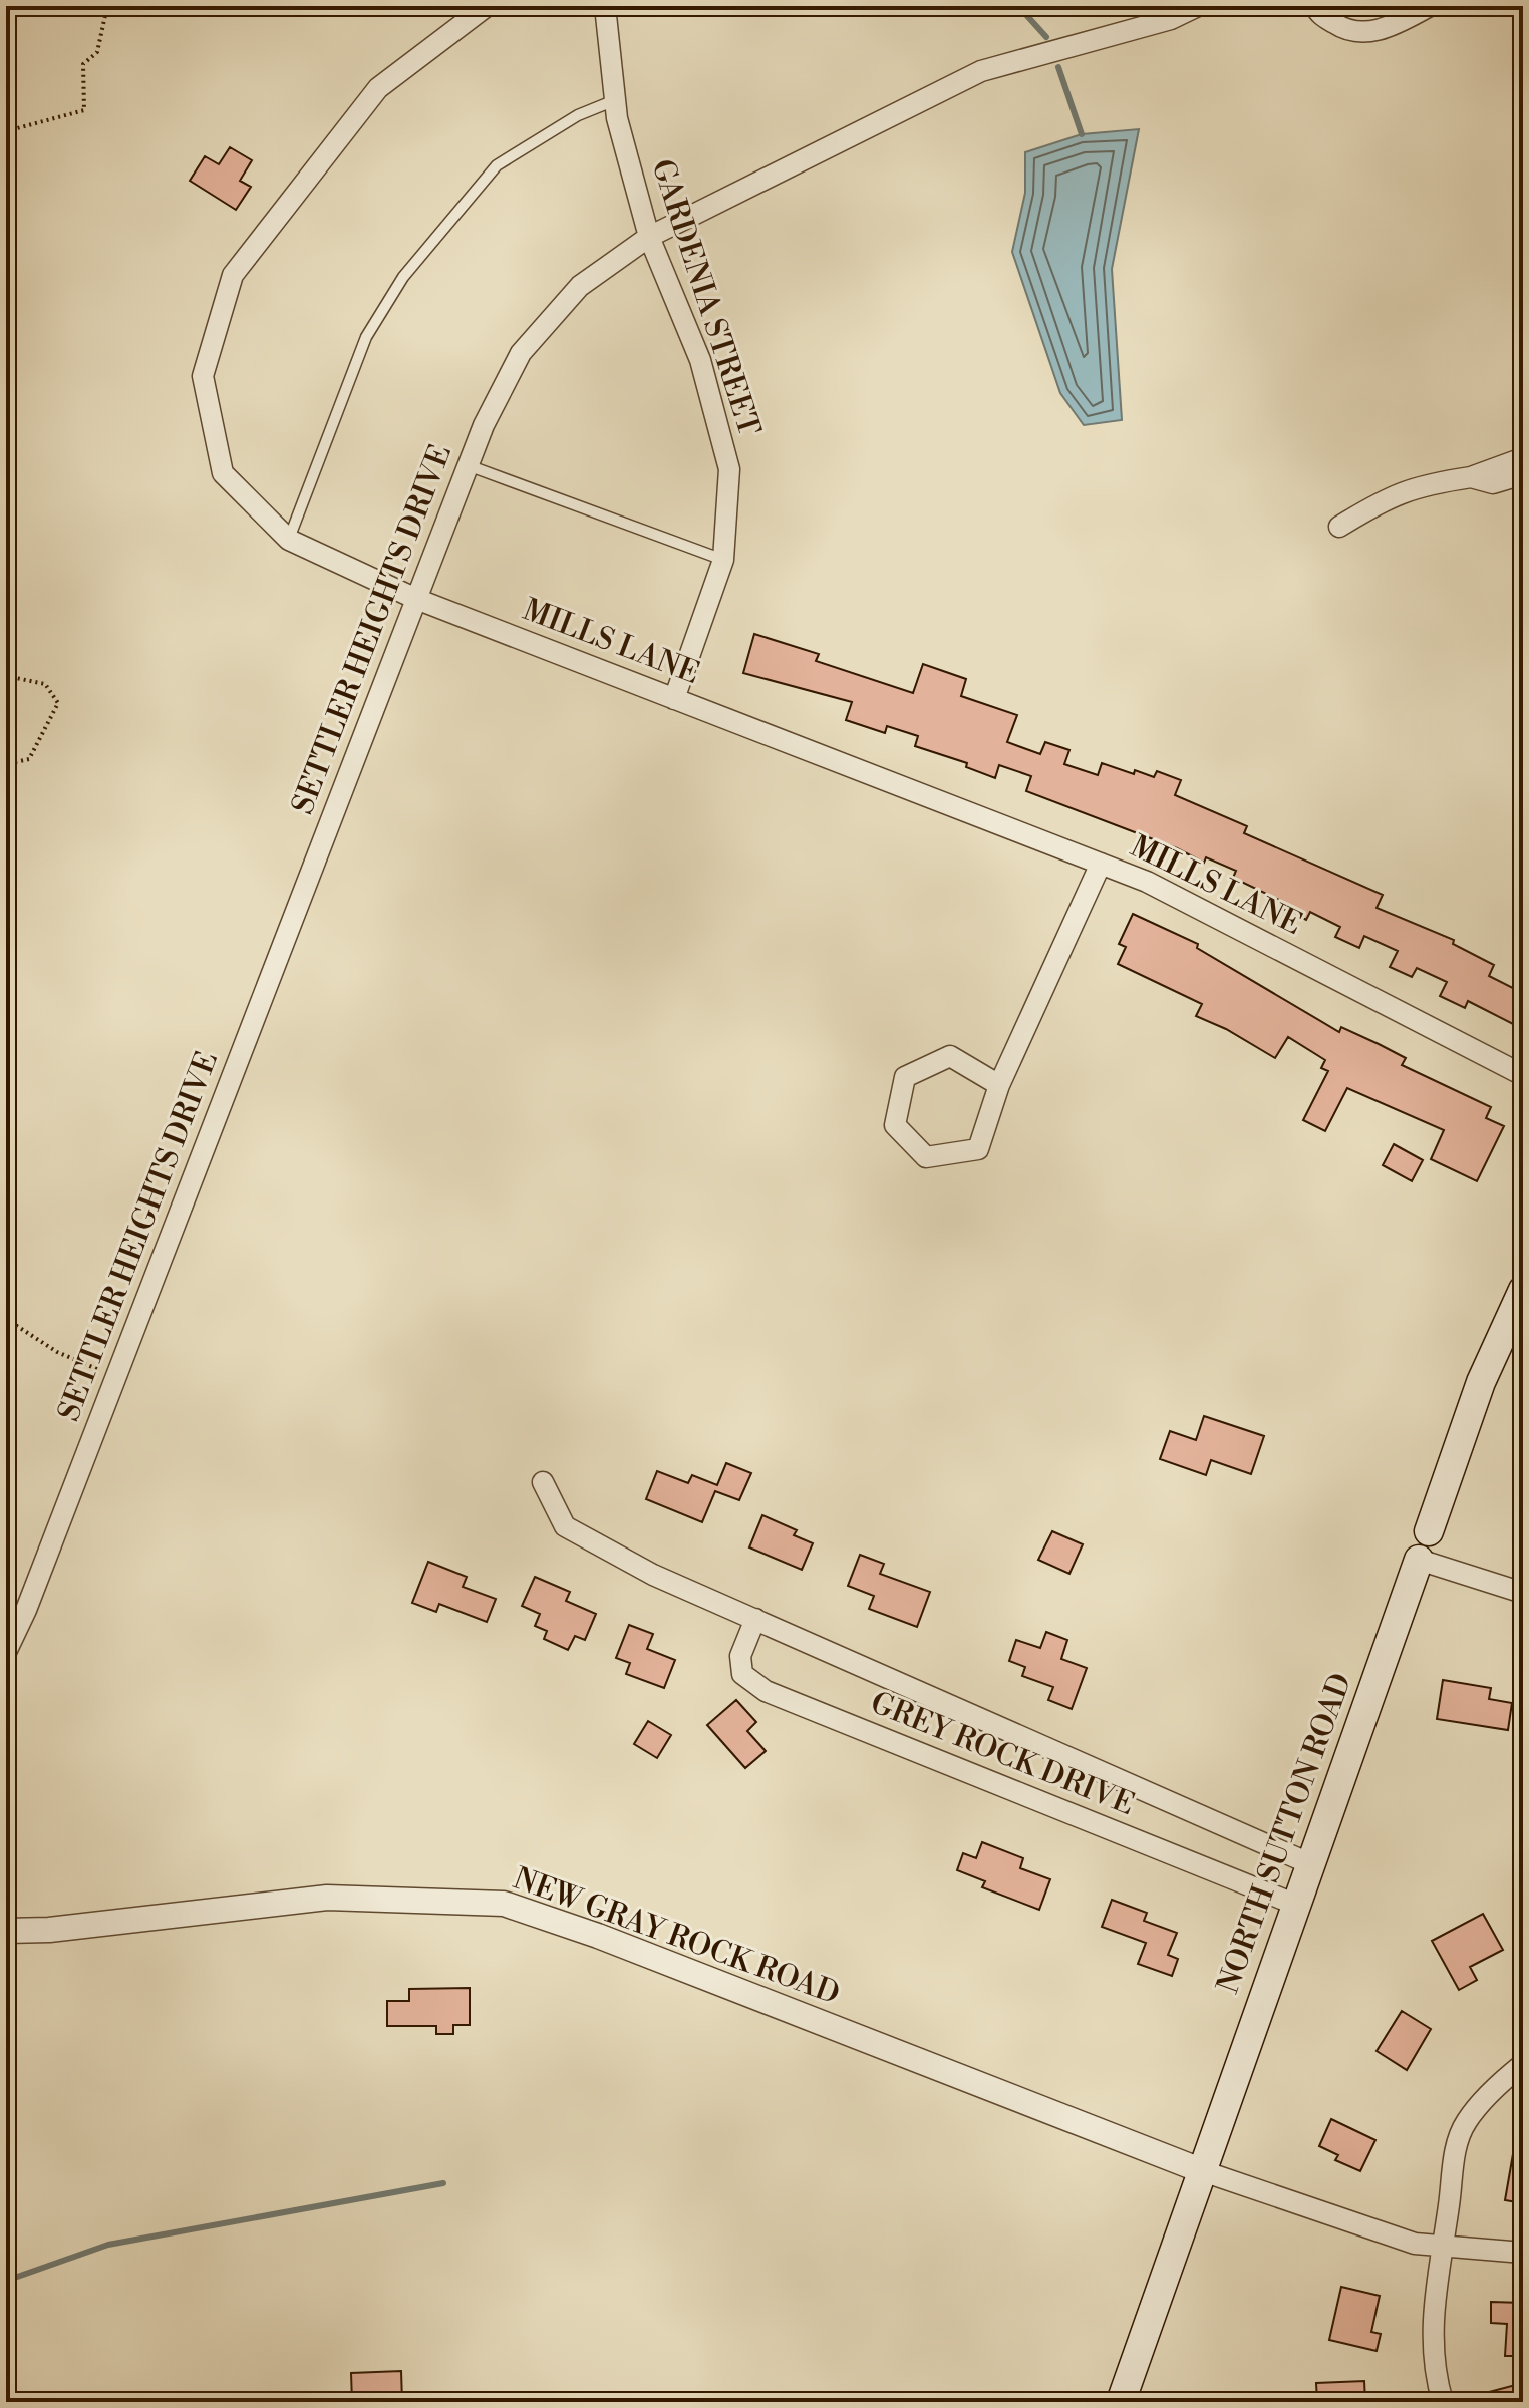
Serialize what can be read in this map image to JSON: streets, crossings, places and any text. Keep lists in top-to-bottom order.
{
  "streets": {
    "main road": ["NORTH SUTTON ROAD"],
    "street": [
      "GARDENIA STREET",
      "SETTLER HEIGHTS DRIVE",
      "MILLS LANE",
      "GREY ROCK DRIVE",
      "NEW GRAY ROCK ROAD"
    ]
  },
  "crossings": [
    ["GARDENIA STREET", "SETTLER HEIGHTS DRIVE"],
    ["GARDENIA STREET", "MILLS LANE"],
    ["SETTLER HEIGHTS DRIVE", "MILLS LANE"],
    ["GREY ROCK DRIVE", "NORTH SUTTON ROAD"],
    ["NORTH SUTTON ROAD", "NEW GRAY ROCK ROAD"]
  ]
}
